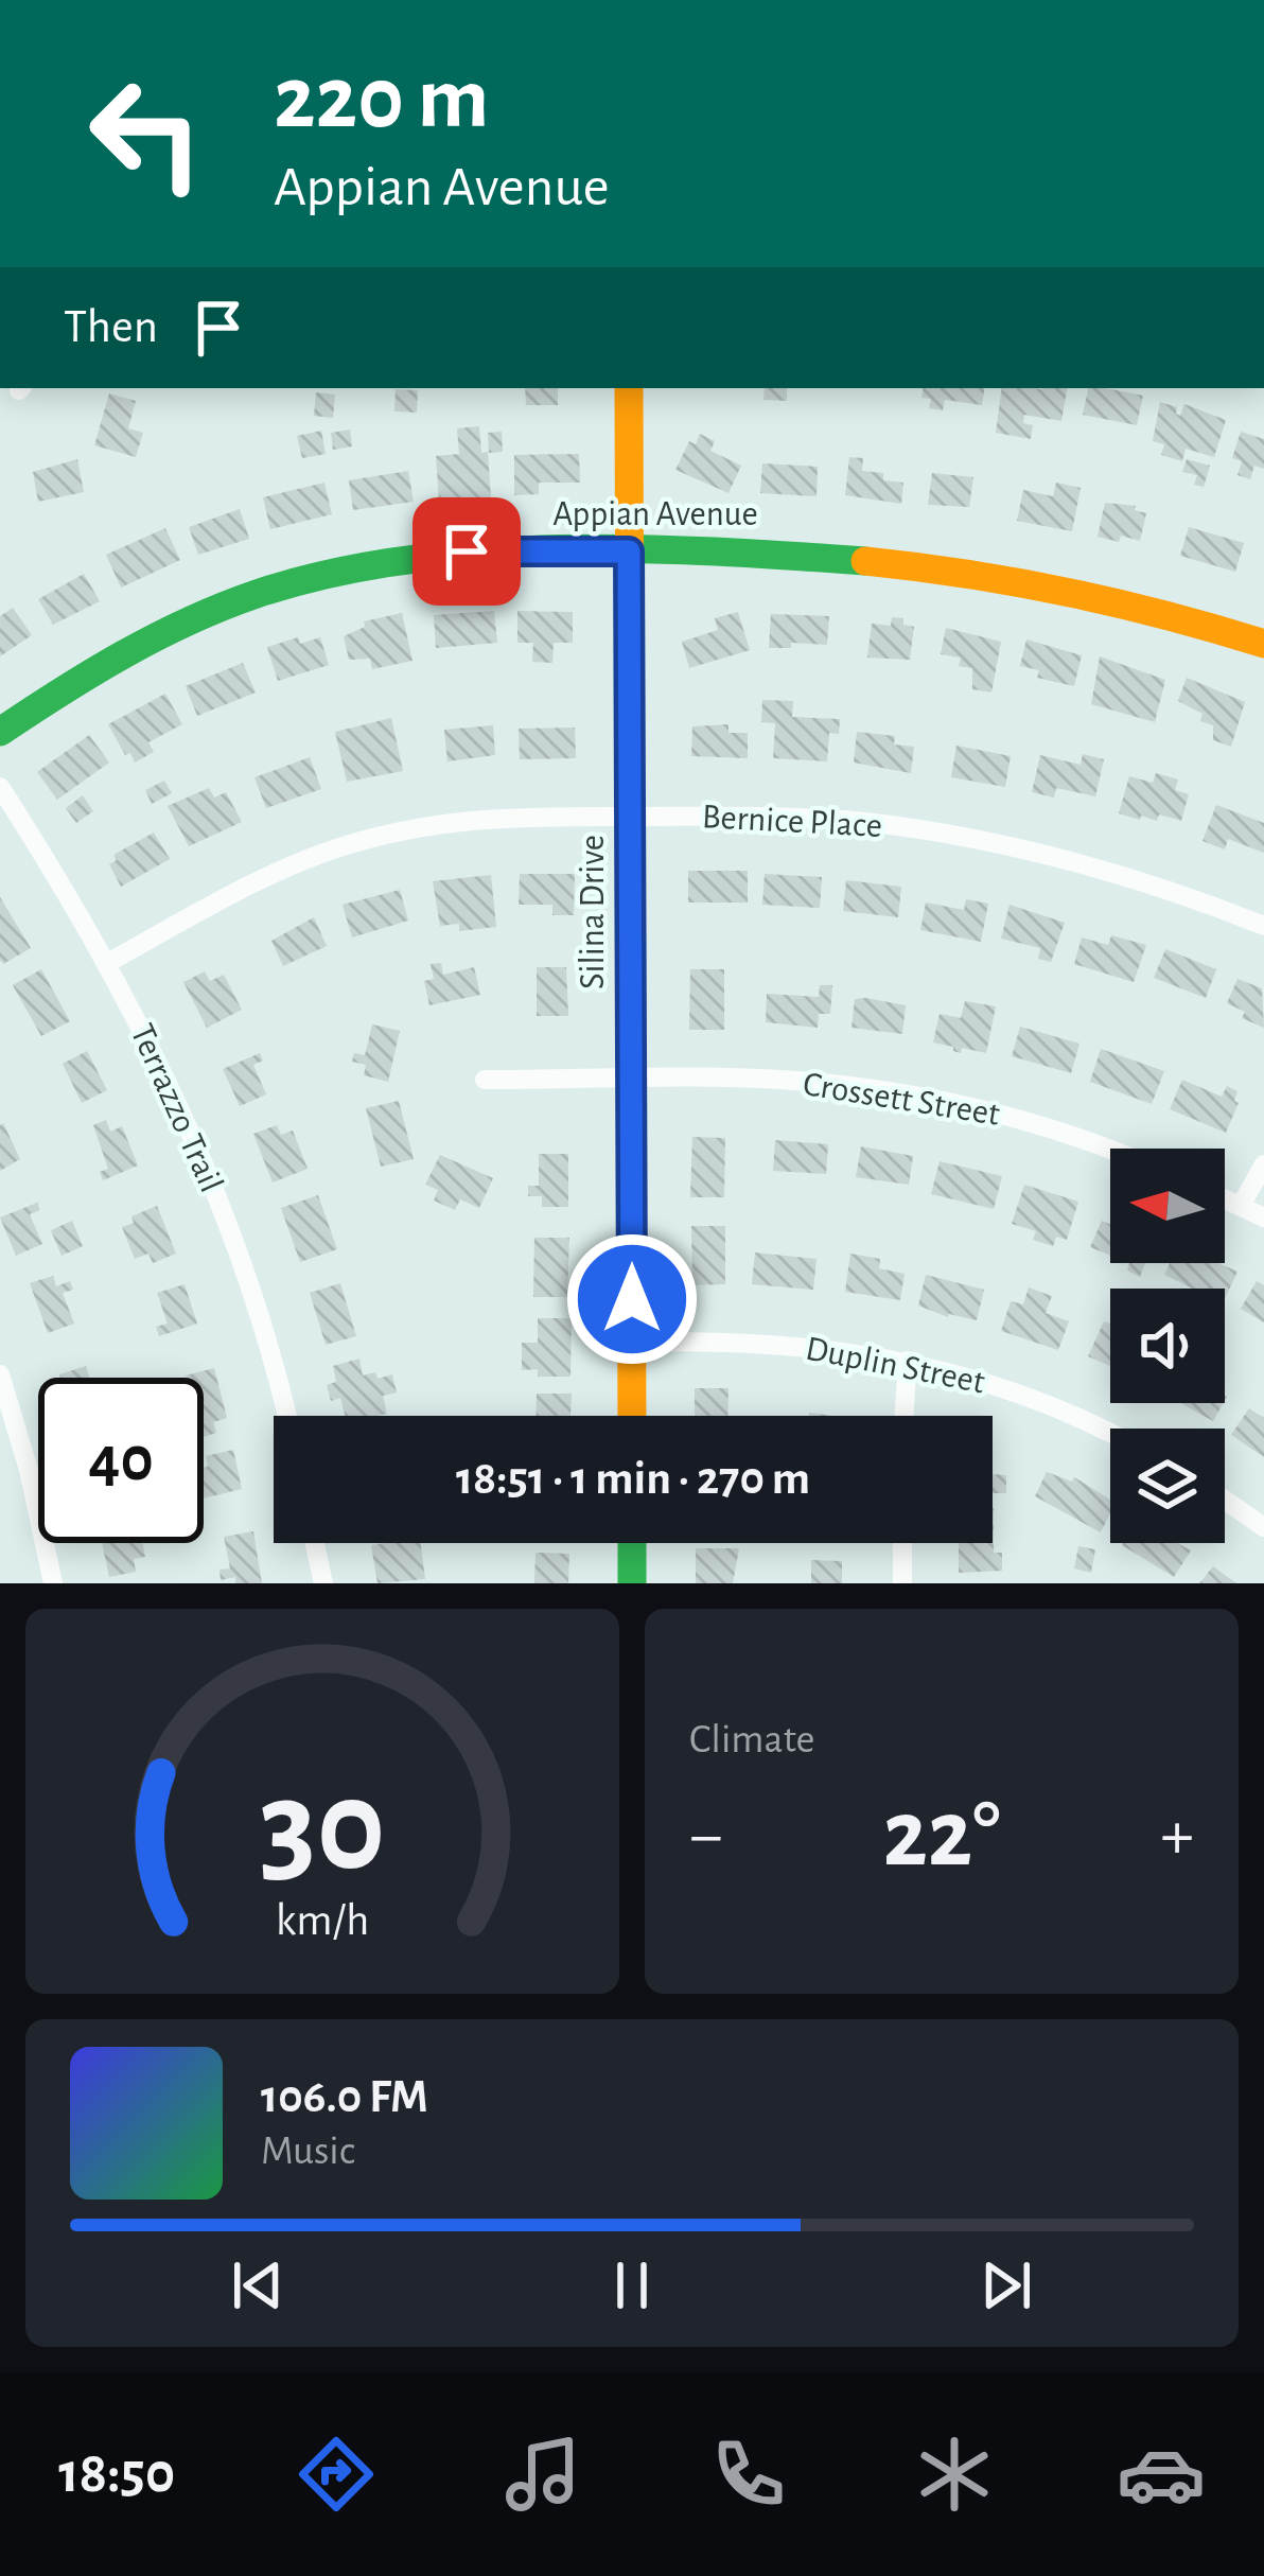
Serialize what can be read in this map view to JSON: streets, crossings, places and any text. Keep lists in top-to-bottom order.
{
  "streets": {
    "street": [
      "Appian Avenue",
      "Bernice Place",
      "Silina Drive",
      "Crossett Street",
      "Terrazzo Trail",
      "Duplin Street"
    ]
  },
  "crossings": [
    ["Appian Avenue", "Silina Drive"],
    ["Bernice Place", "Silina Drive"],
    ["Bernice Place", "Terrazzo Trail"],
    ["Silina Drive", "Crossett Street"],
    ["Silina Drive", "Duplin Street"]
  ],
  "north": "left",
  "page": {
    "turn": ["220 m", "Appian Avenue"],
    "then": "Then",
    "limit": "40",
    "trip": "18:51 · 1 min · 270 m",
    "tile": "Climate",
    "heat": ["−", "22°", "+"],
    "song": ["106.0 FM", "Music"],
    "tabs": "18:50",
    "gauge": ["30", "km/h"]
  }
}
